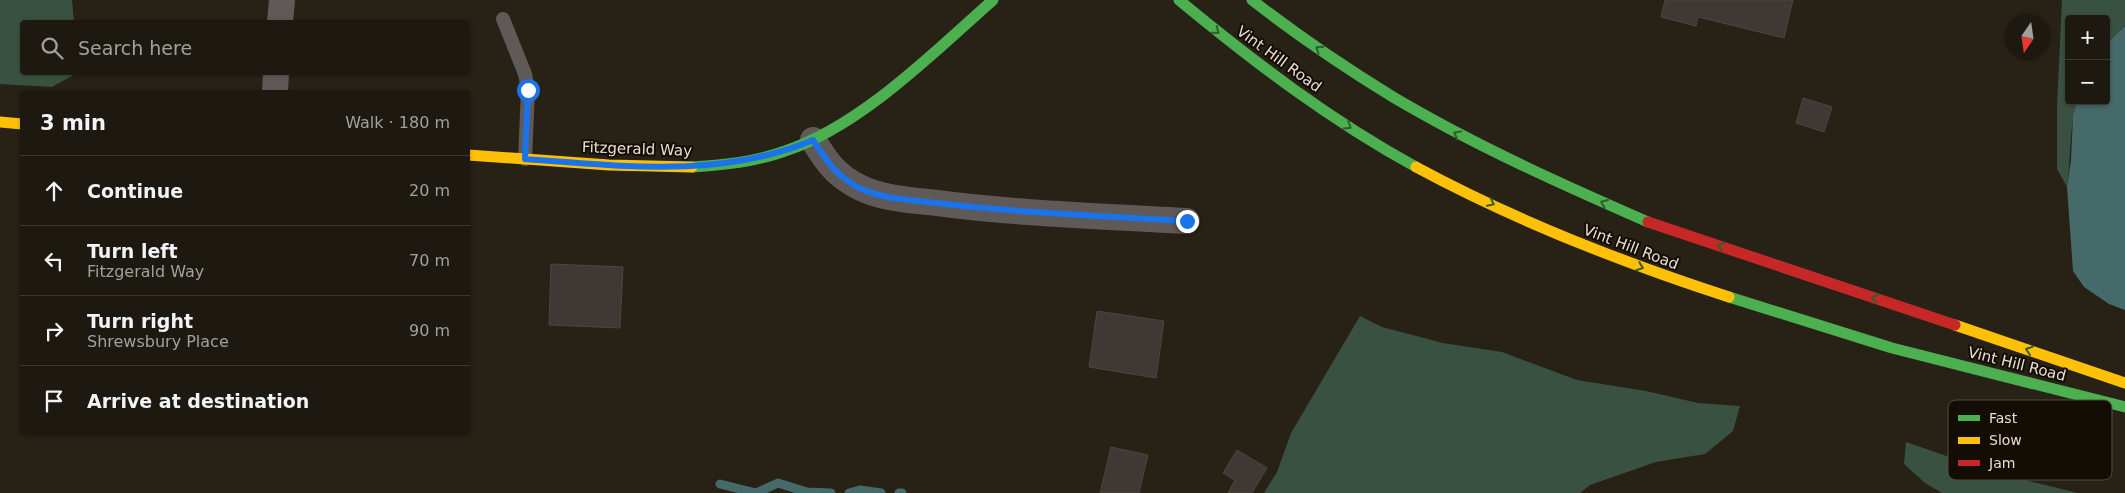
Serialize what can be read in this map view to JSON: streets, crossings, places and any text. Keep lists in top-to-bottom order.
{
  "streets": {
    "main road": ["Vint Hill Road", "Fitzgerald Way"]
  },
  "legend": ["Fast", "Slow", "Jam"],
  "north": "bottom",
  "page": {
    "map_buttons": ["+", "−"],
    "search": "Search here",
    "heading": ["3 min", "Walk · 180 m"],
    "list": [
      ["Continue", "20 m"],
      ["Turn left", "Fitzgerald Way", "70 m"],
      ["Turn right", "Shrewsbury Place", "90 m"],
      "Arrive at destination"
    ]
  }
}
